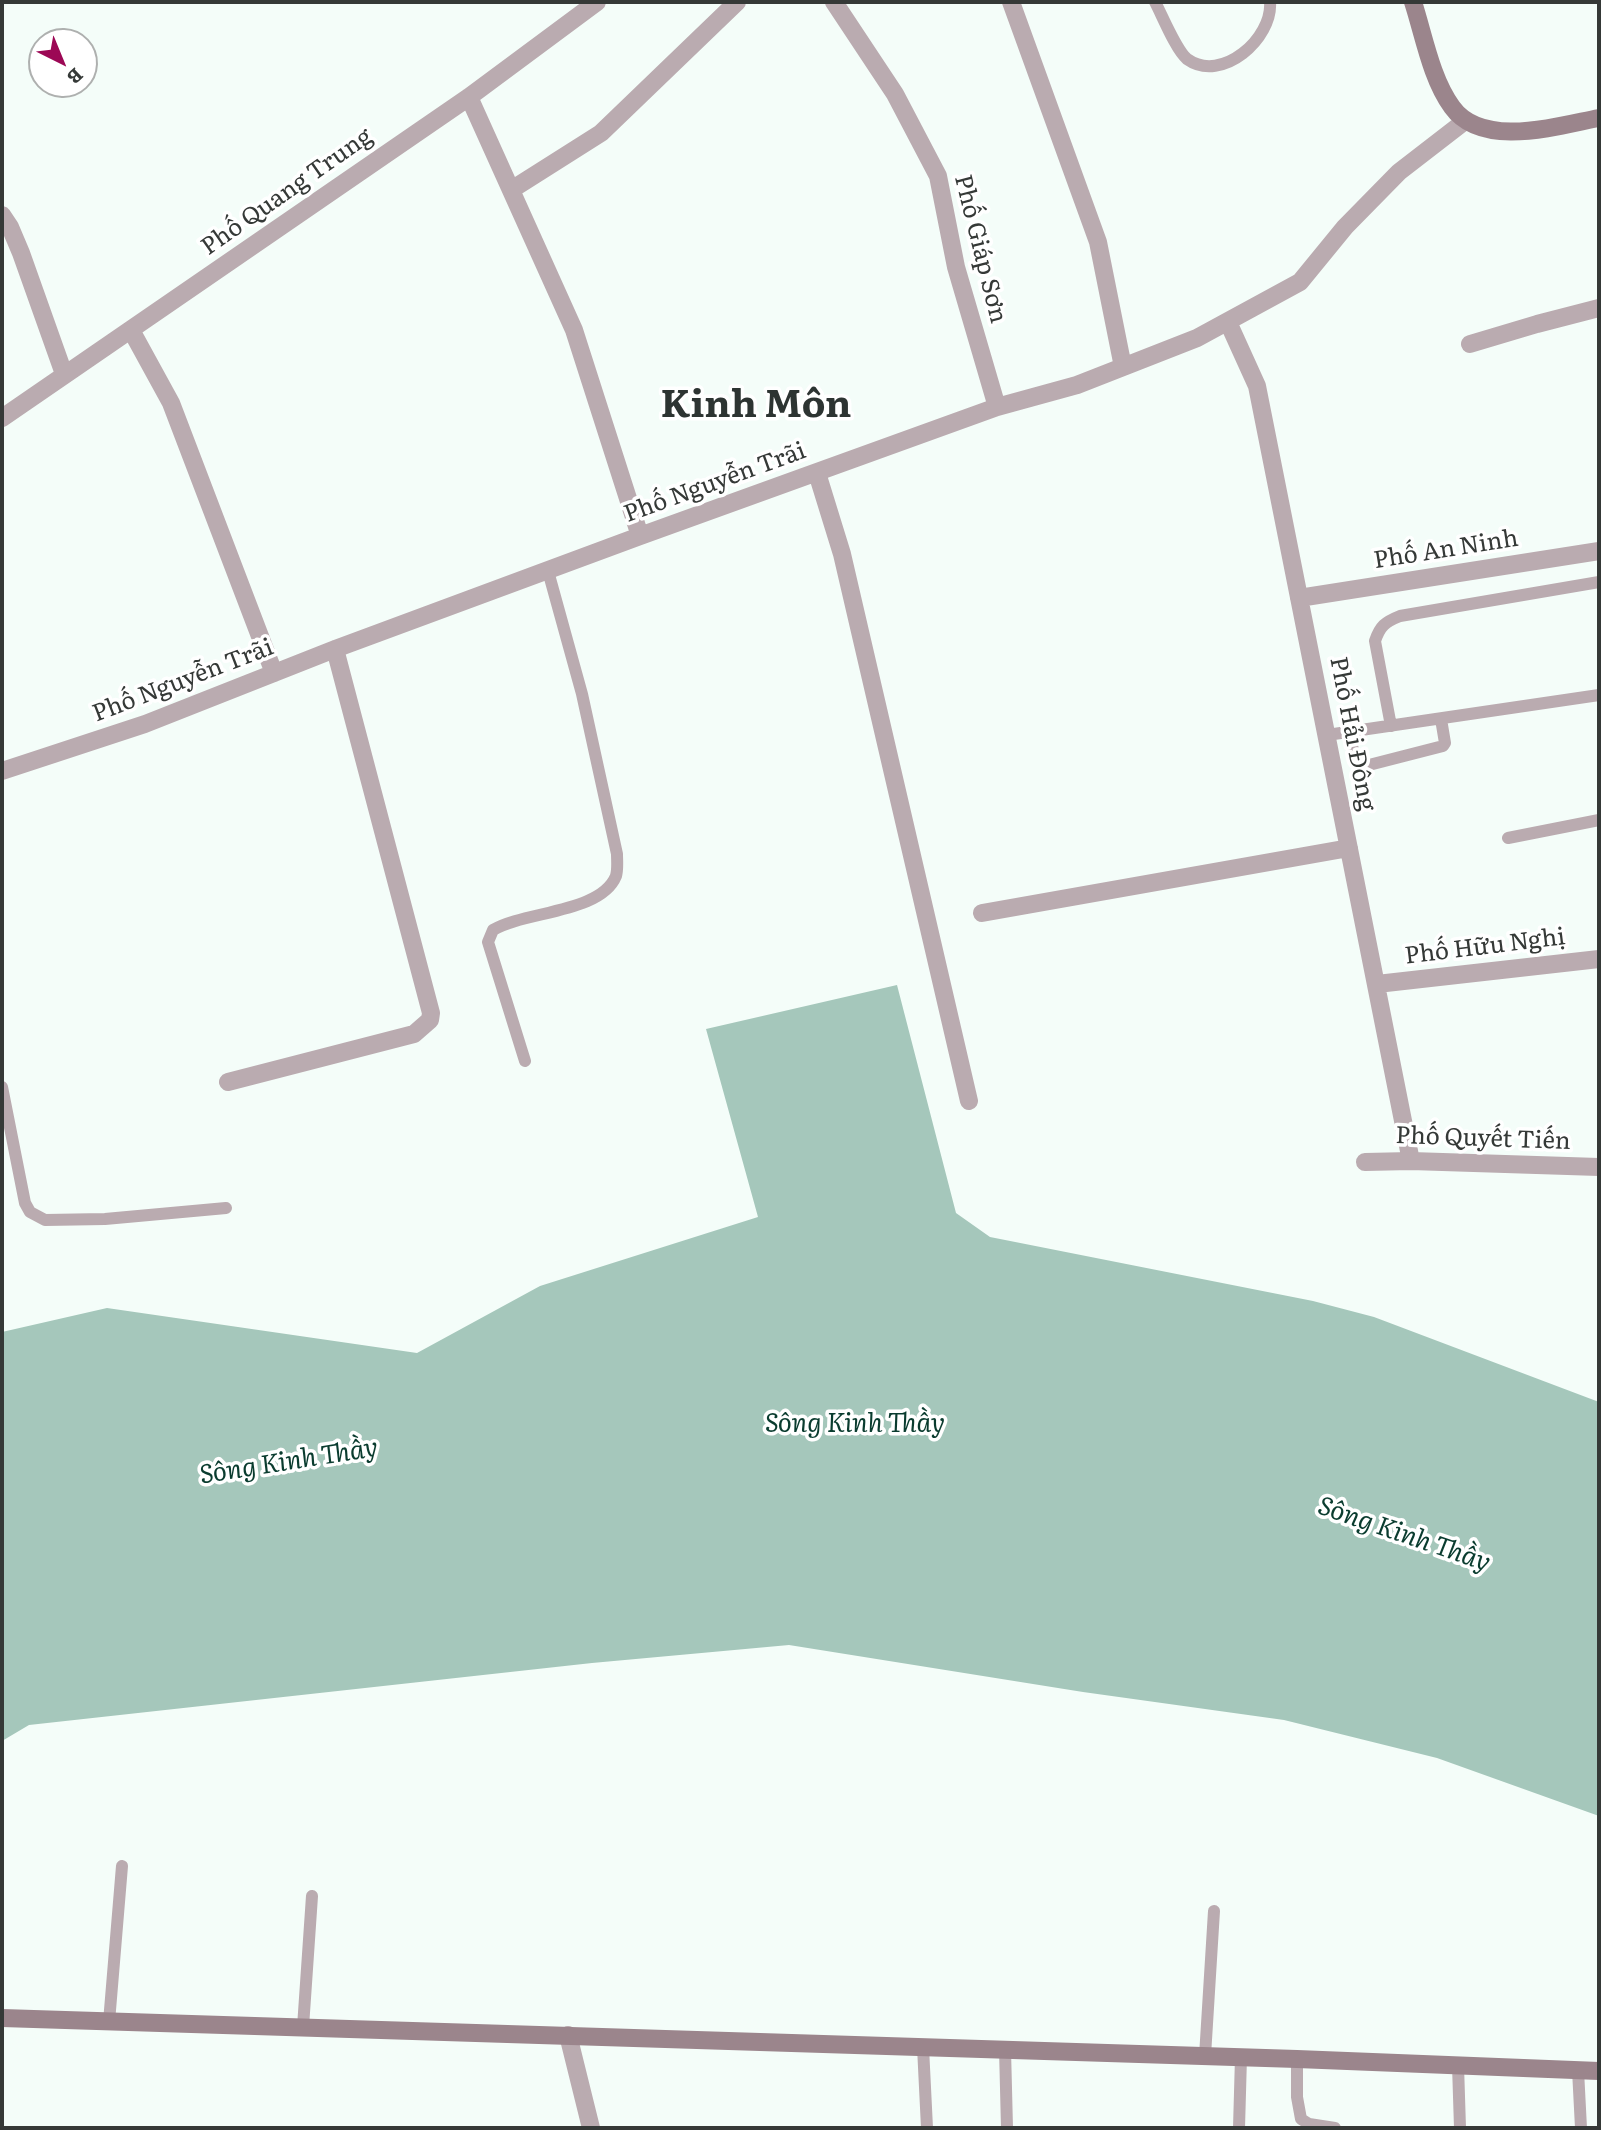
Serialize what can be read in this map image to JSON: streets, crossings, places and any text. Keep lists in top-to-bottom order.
{
  "streets": {
    "street": [
      "Phố Quang Trung",
      "Phố Giáp Sơn",
      "Phố Nguyễn Trãi",
      "Phố An Ninh",
      "Phố Hải Đông",
      "Phố Hữu Nghị",
      "Phố Quyết Tiến"
    ]
  },
  "crossings": [
    ["Phố Giáp Sơn", "Phố Nguyễn Trãi"],
    ["Phố Nguyễn Trãi", "Phố Hải Đông"],
    ["Phố An Ninh", "Phố Hải Đông"],
    ["Phố Hải Đông", "Phố Hữu Nghị"],
    ["Phố Hải Đông", "Phố Quyết Tiến"]
  ],
  "districts": ["Kinh Môn"],
  "water": ["Sông Kinh Thầy"],
  "north": "bottom right"
}
